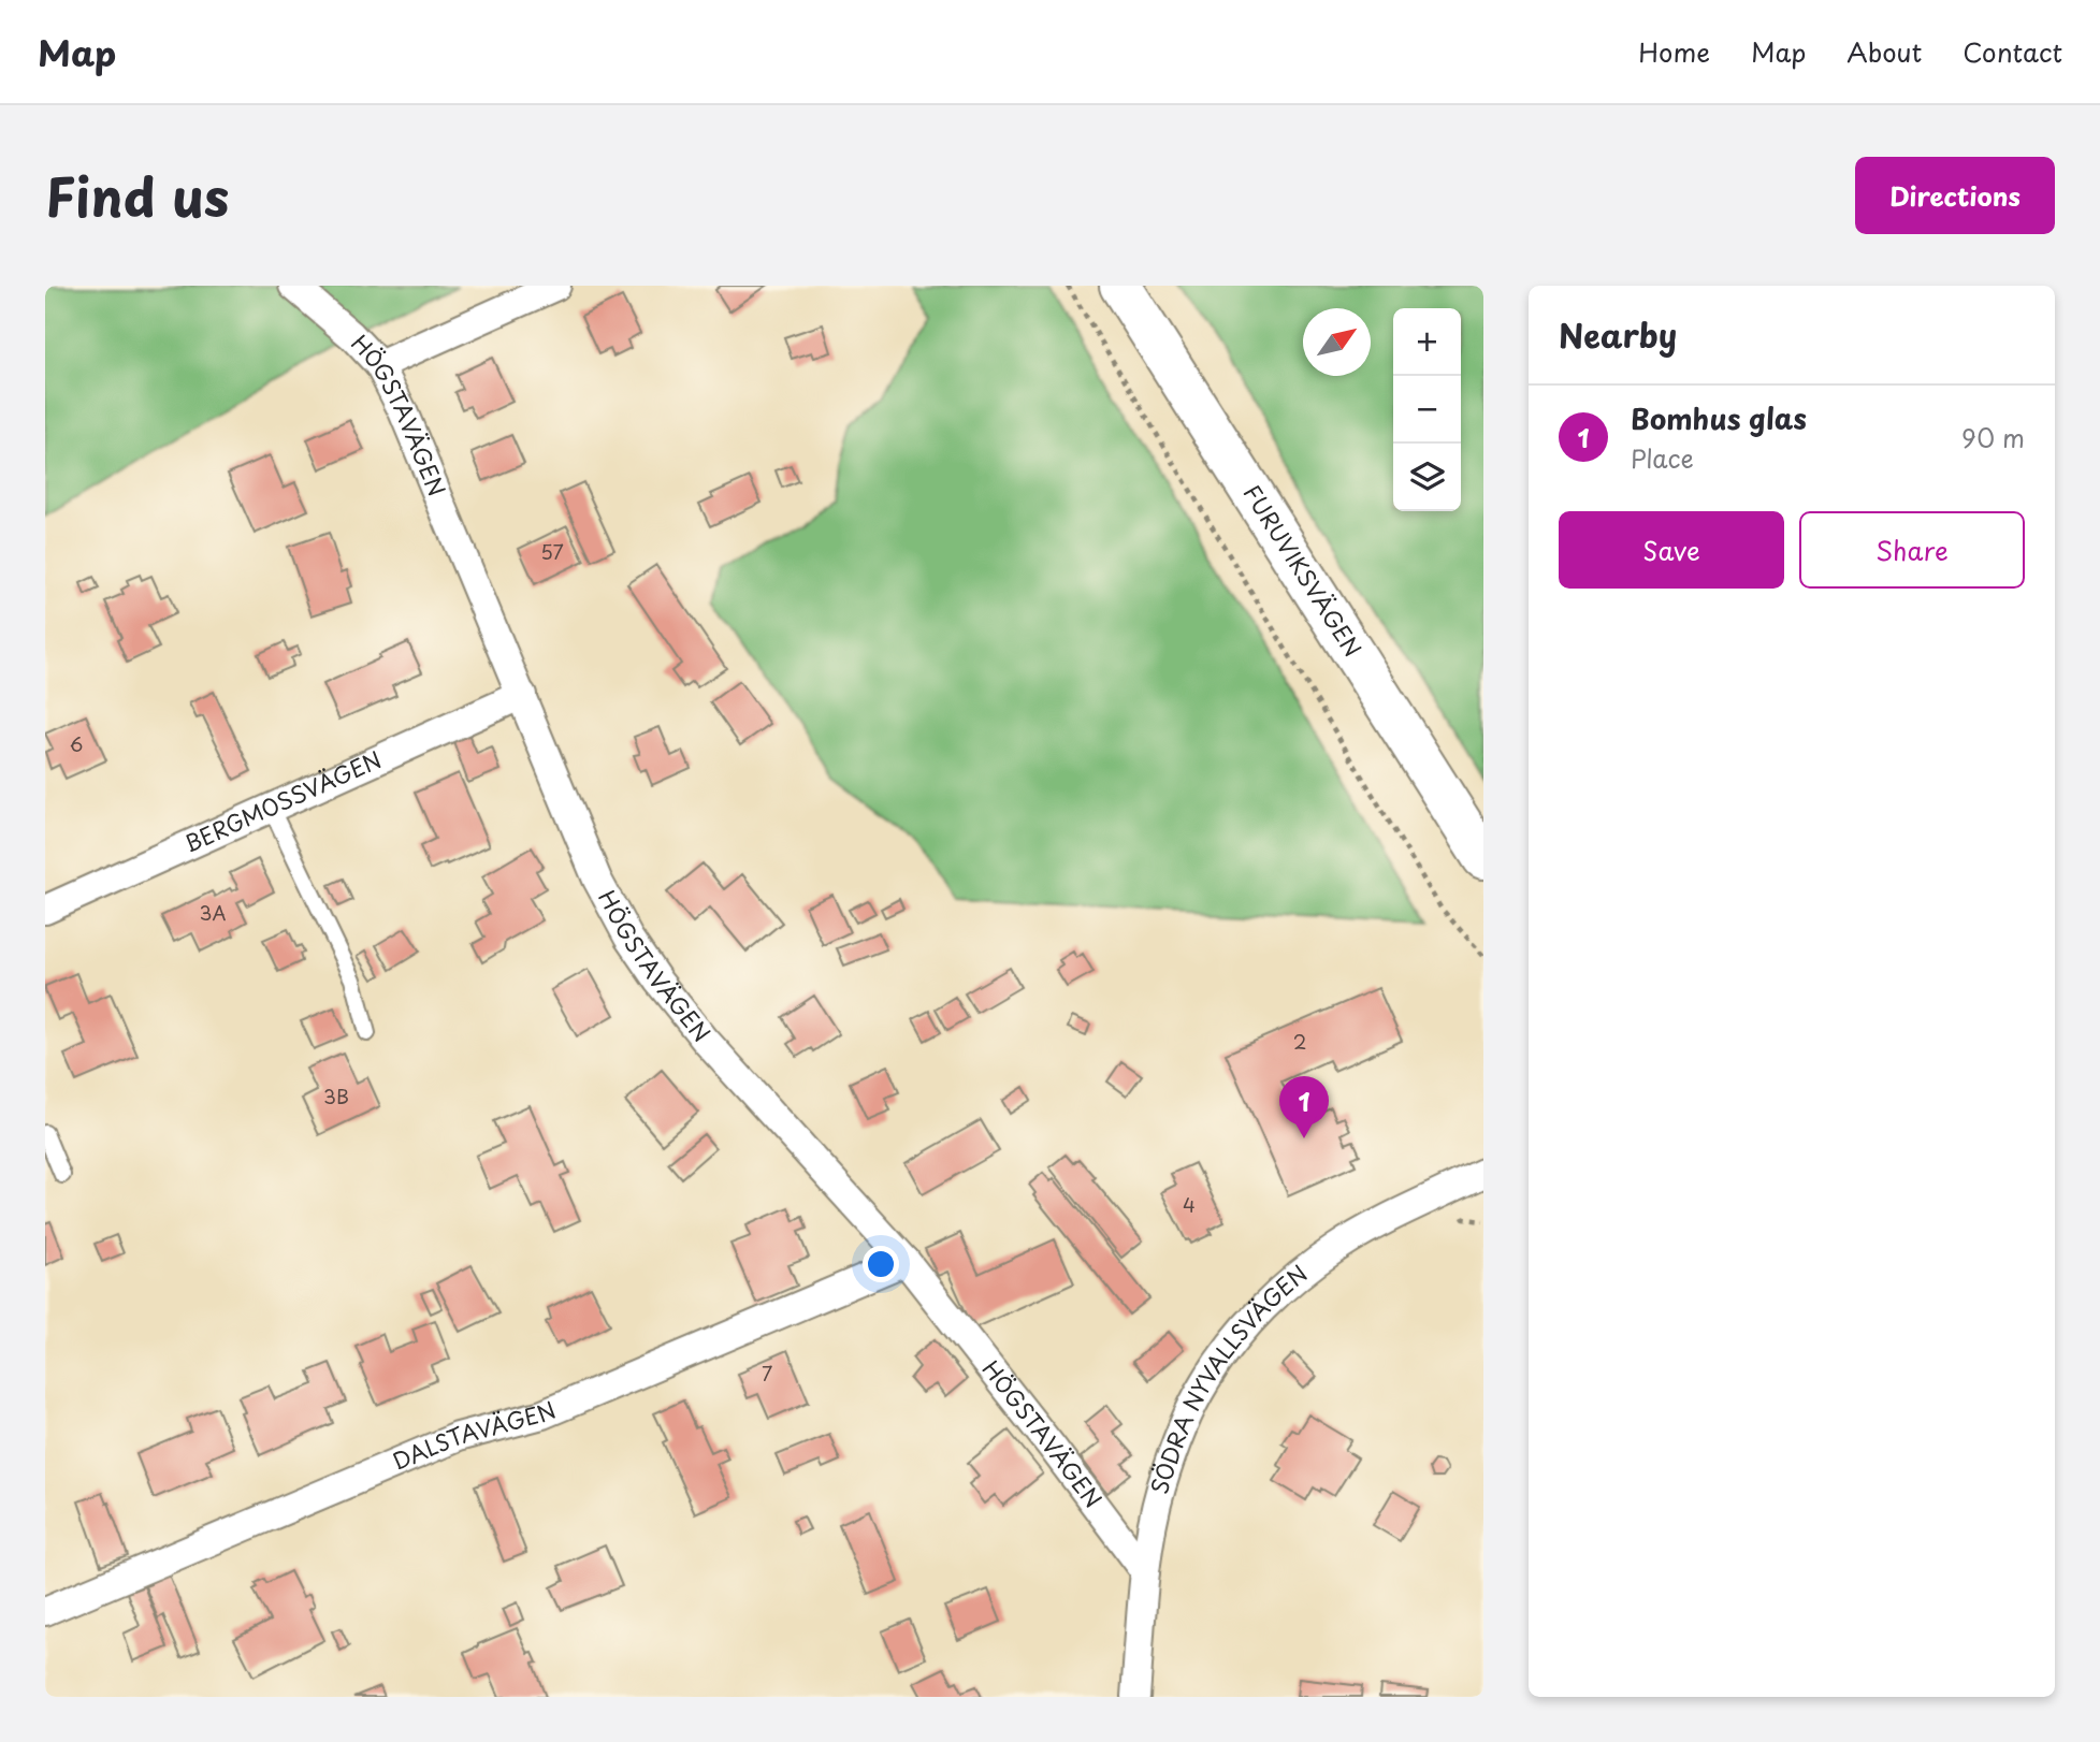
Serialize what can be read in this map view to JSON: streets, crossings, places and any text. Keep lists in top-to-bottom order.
{
  "streets": {
    "main road": ["FURUVIKSVÄGEN"],
    "street": [
      "HÖGSTAVÄGEN",
      "BERGMOSSVÄGEN",
      "SÖDRA NYVALLSVÄGEN",
      "DALSTAVÄGEN"
    ]
  },
  "crossings": [
    ["HÖGSTAVÄGEN", "BERGMOSSVÄGEN"],
    ["HÖGSTAVÄGEN", "SÖDRA NYVALLSVÄGEN"],
    ["HÖGSTAVÄGEN", "DALSTAVÄGEN"]
  ],
  "house_numbers": [
    "57",
    "6",
    "3A",
    "2",
    "3B",
    "4",
    "7"
  ],
  "north": "top right",
  "page": {
    "header": "Map",
    "nav": [
      "Home",
      "Map",
      "About",
      "Contact"
    ],
    "title": "Find us",
    "buttons": [
      "Directions",
      ["Save", "Share"]
    ],
    "heading": "Nearby",
    "map_buttons": ["+", "−"],
    "list": [
      {
        "mark": "1",
        "name": "Bomhus glas",
        "note": "Place",
        "value": "90 m"
      }
    ],
    "pins": "1"
  }
}
